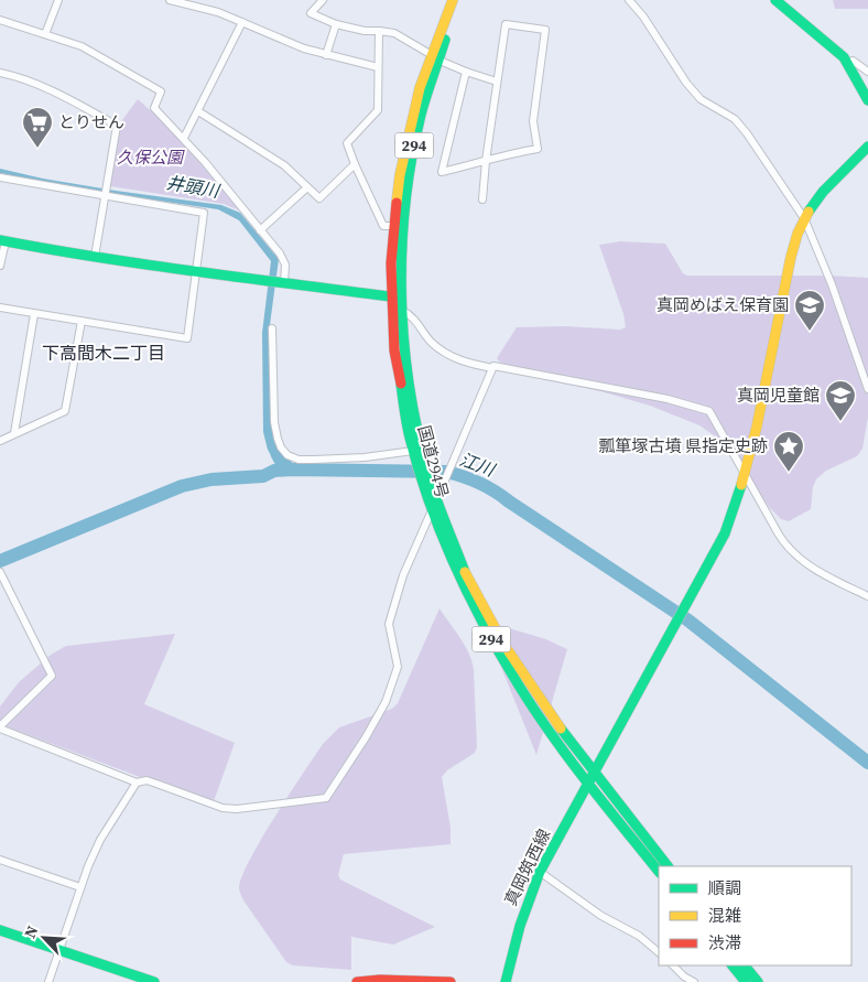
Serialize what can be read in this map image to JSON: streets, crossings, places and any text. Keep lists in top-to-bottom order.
{
  "streets": {
    "main road": ["294", "国道294号", "真岡筑西線"]
  },
  "crossings": [
    ["国道294号", "真岡筑西線"]
  ],
  "districts": ["下高間木二丁目"],
  "water": ["井頭川", "江川"],
  "parks": ["久保公園"],
  "places": {
    "supermarket": ["とりせん"],
    "school or university": ["真岡めばえ保育園", "真岡児童館"],
    "place": ["瓢箪塚古墳 県指定史跡"]
  },
  "legend": ["順調", "混雑", "渋滞"],
  "north": "top left"
}
